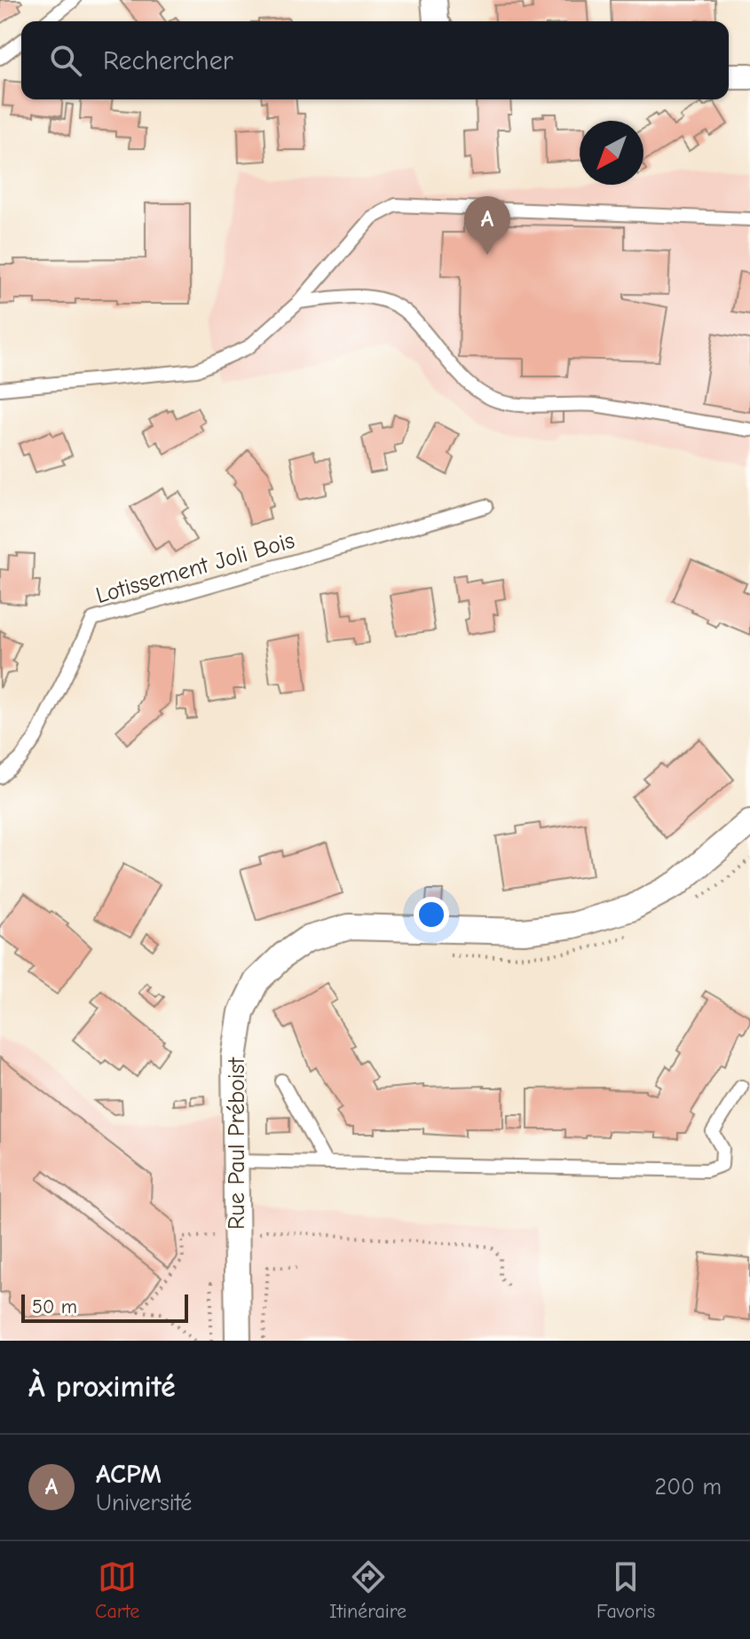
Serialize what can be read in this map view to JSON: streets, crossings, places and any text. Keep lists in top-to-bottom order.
{
  "streets": {
    "street": ["Rue Paul Préboist"],
    "lane": ["Lotissement Joli Bois"]
  },
  "scale_bar": "50 m",
  "north": "bottom left",
  "page": {
    "search": "Rechercher",
    "pins": "A",
    "scale": "50 m",
    "heading": "À proximité",
    "list": [
      {
        "mark": "A",
        "name": "ACPM",
        "note": "Université",
        "value": "200 m"
      }
    ],
    "nav": ["Carte", "Itinéraire", "Favoris"]
  }
}
